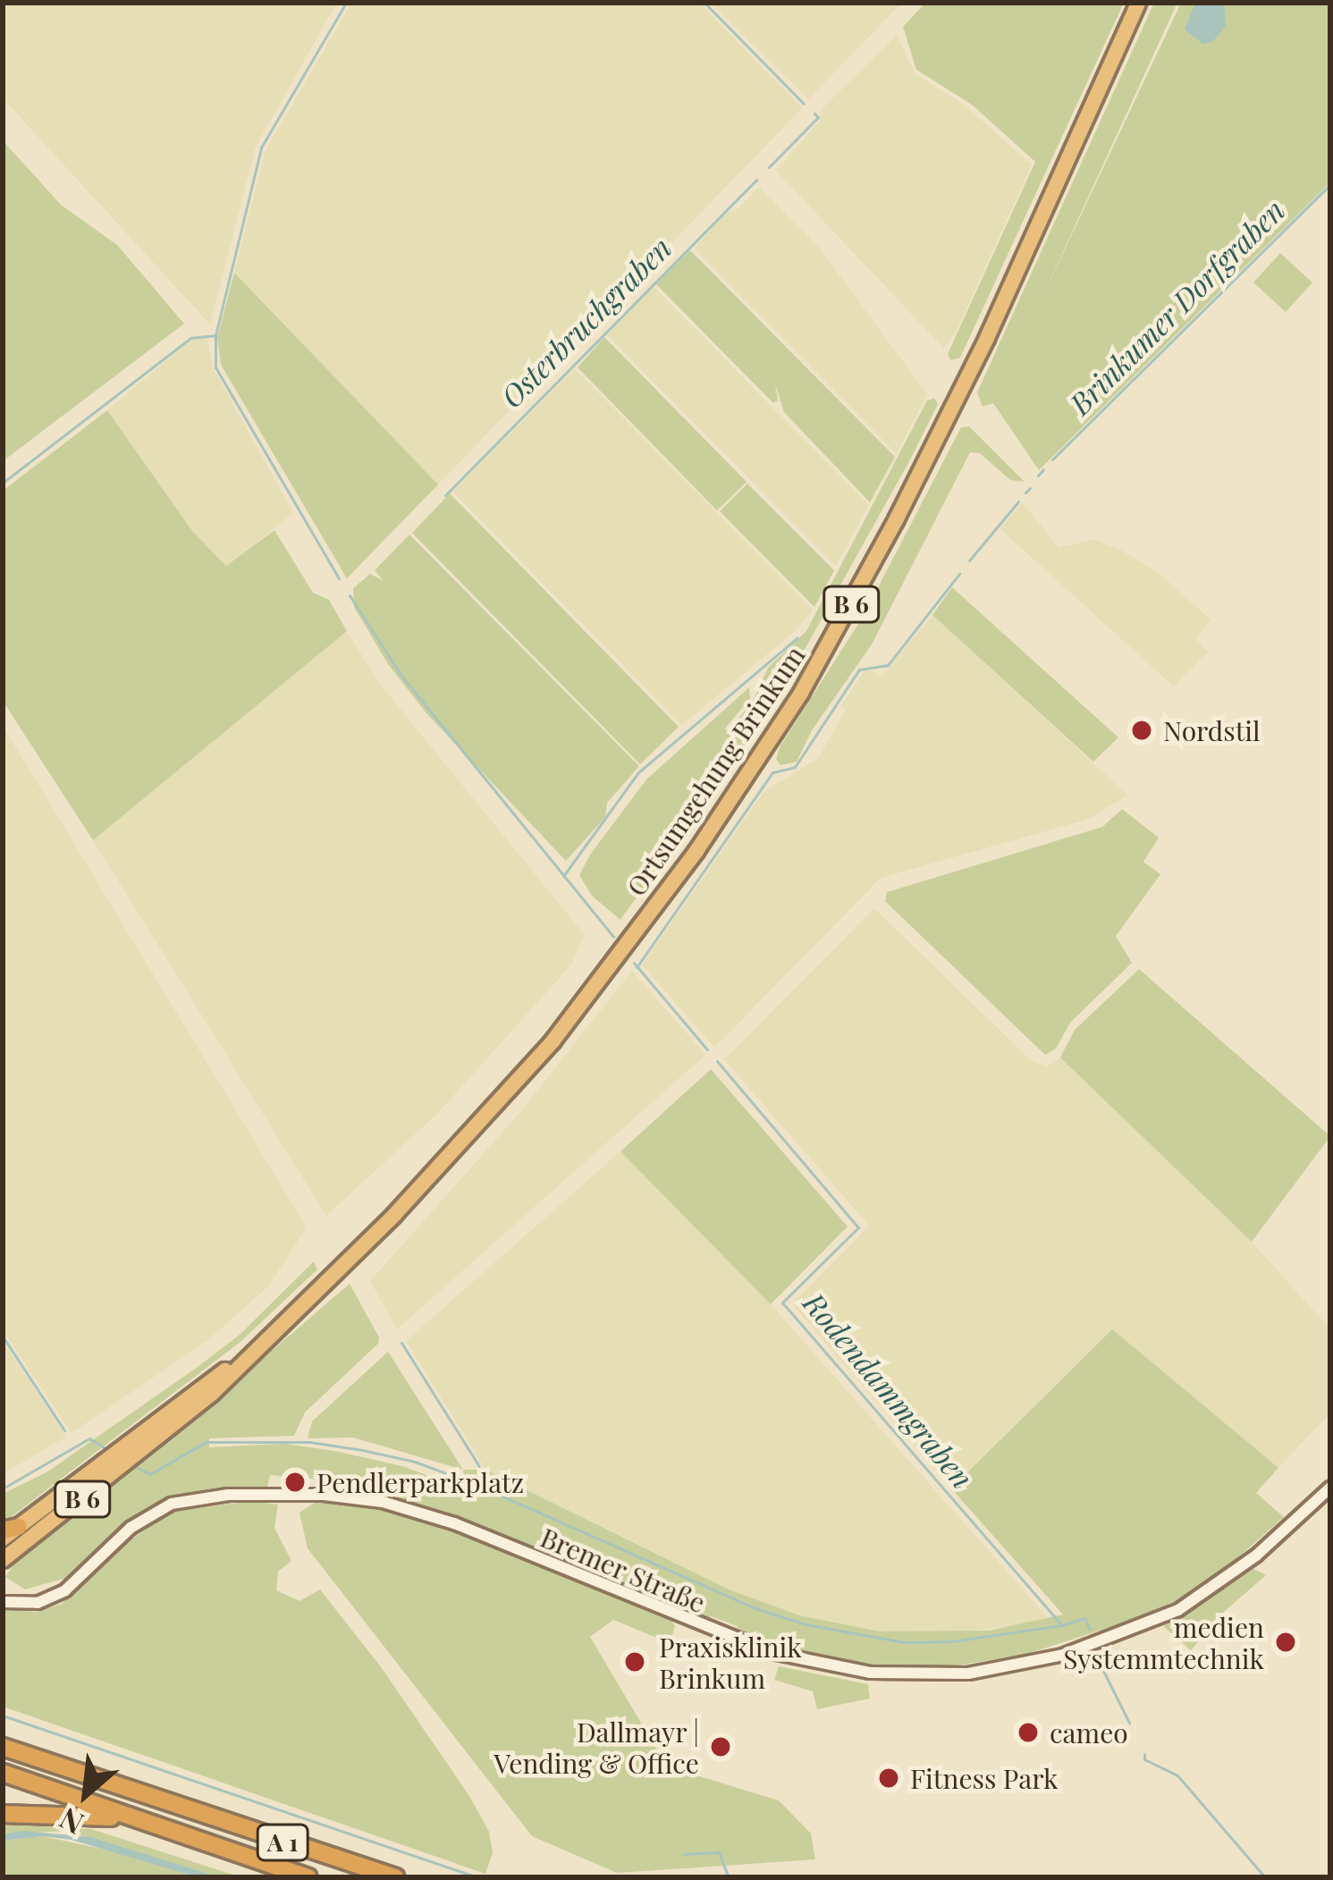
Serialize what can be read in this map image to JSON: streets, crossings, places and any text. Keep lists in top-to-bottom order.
{
  "streets": {
    "highway": ["B 6", "Ortsumgehung Brinkum", "A 1"],
    "street": ["Bremer Straße"]
  },
  "water": ["Brinkumer Dorfgraben", "Osterbruchgraben", "Rodendammgraben"],
  "places": [
    "Nordstil",
    "Pendlerparkplatz",
    "medien Systemmtechnik",
    "Praxisklinik Brinkum",
    "cameo",
    "Dallmayr | Vending & Office",
    "Fitness Park"
  ],
  "north": "bottom left"
}
